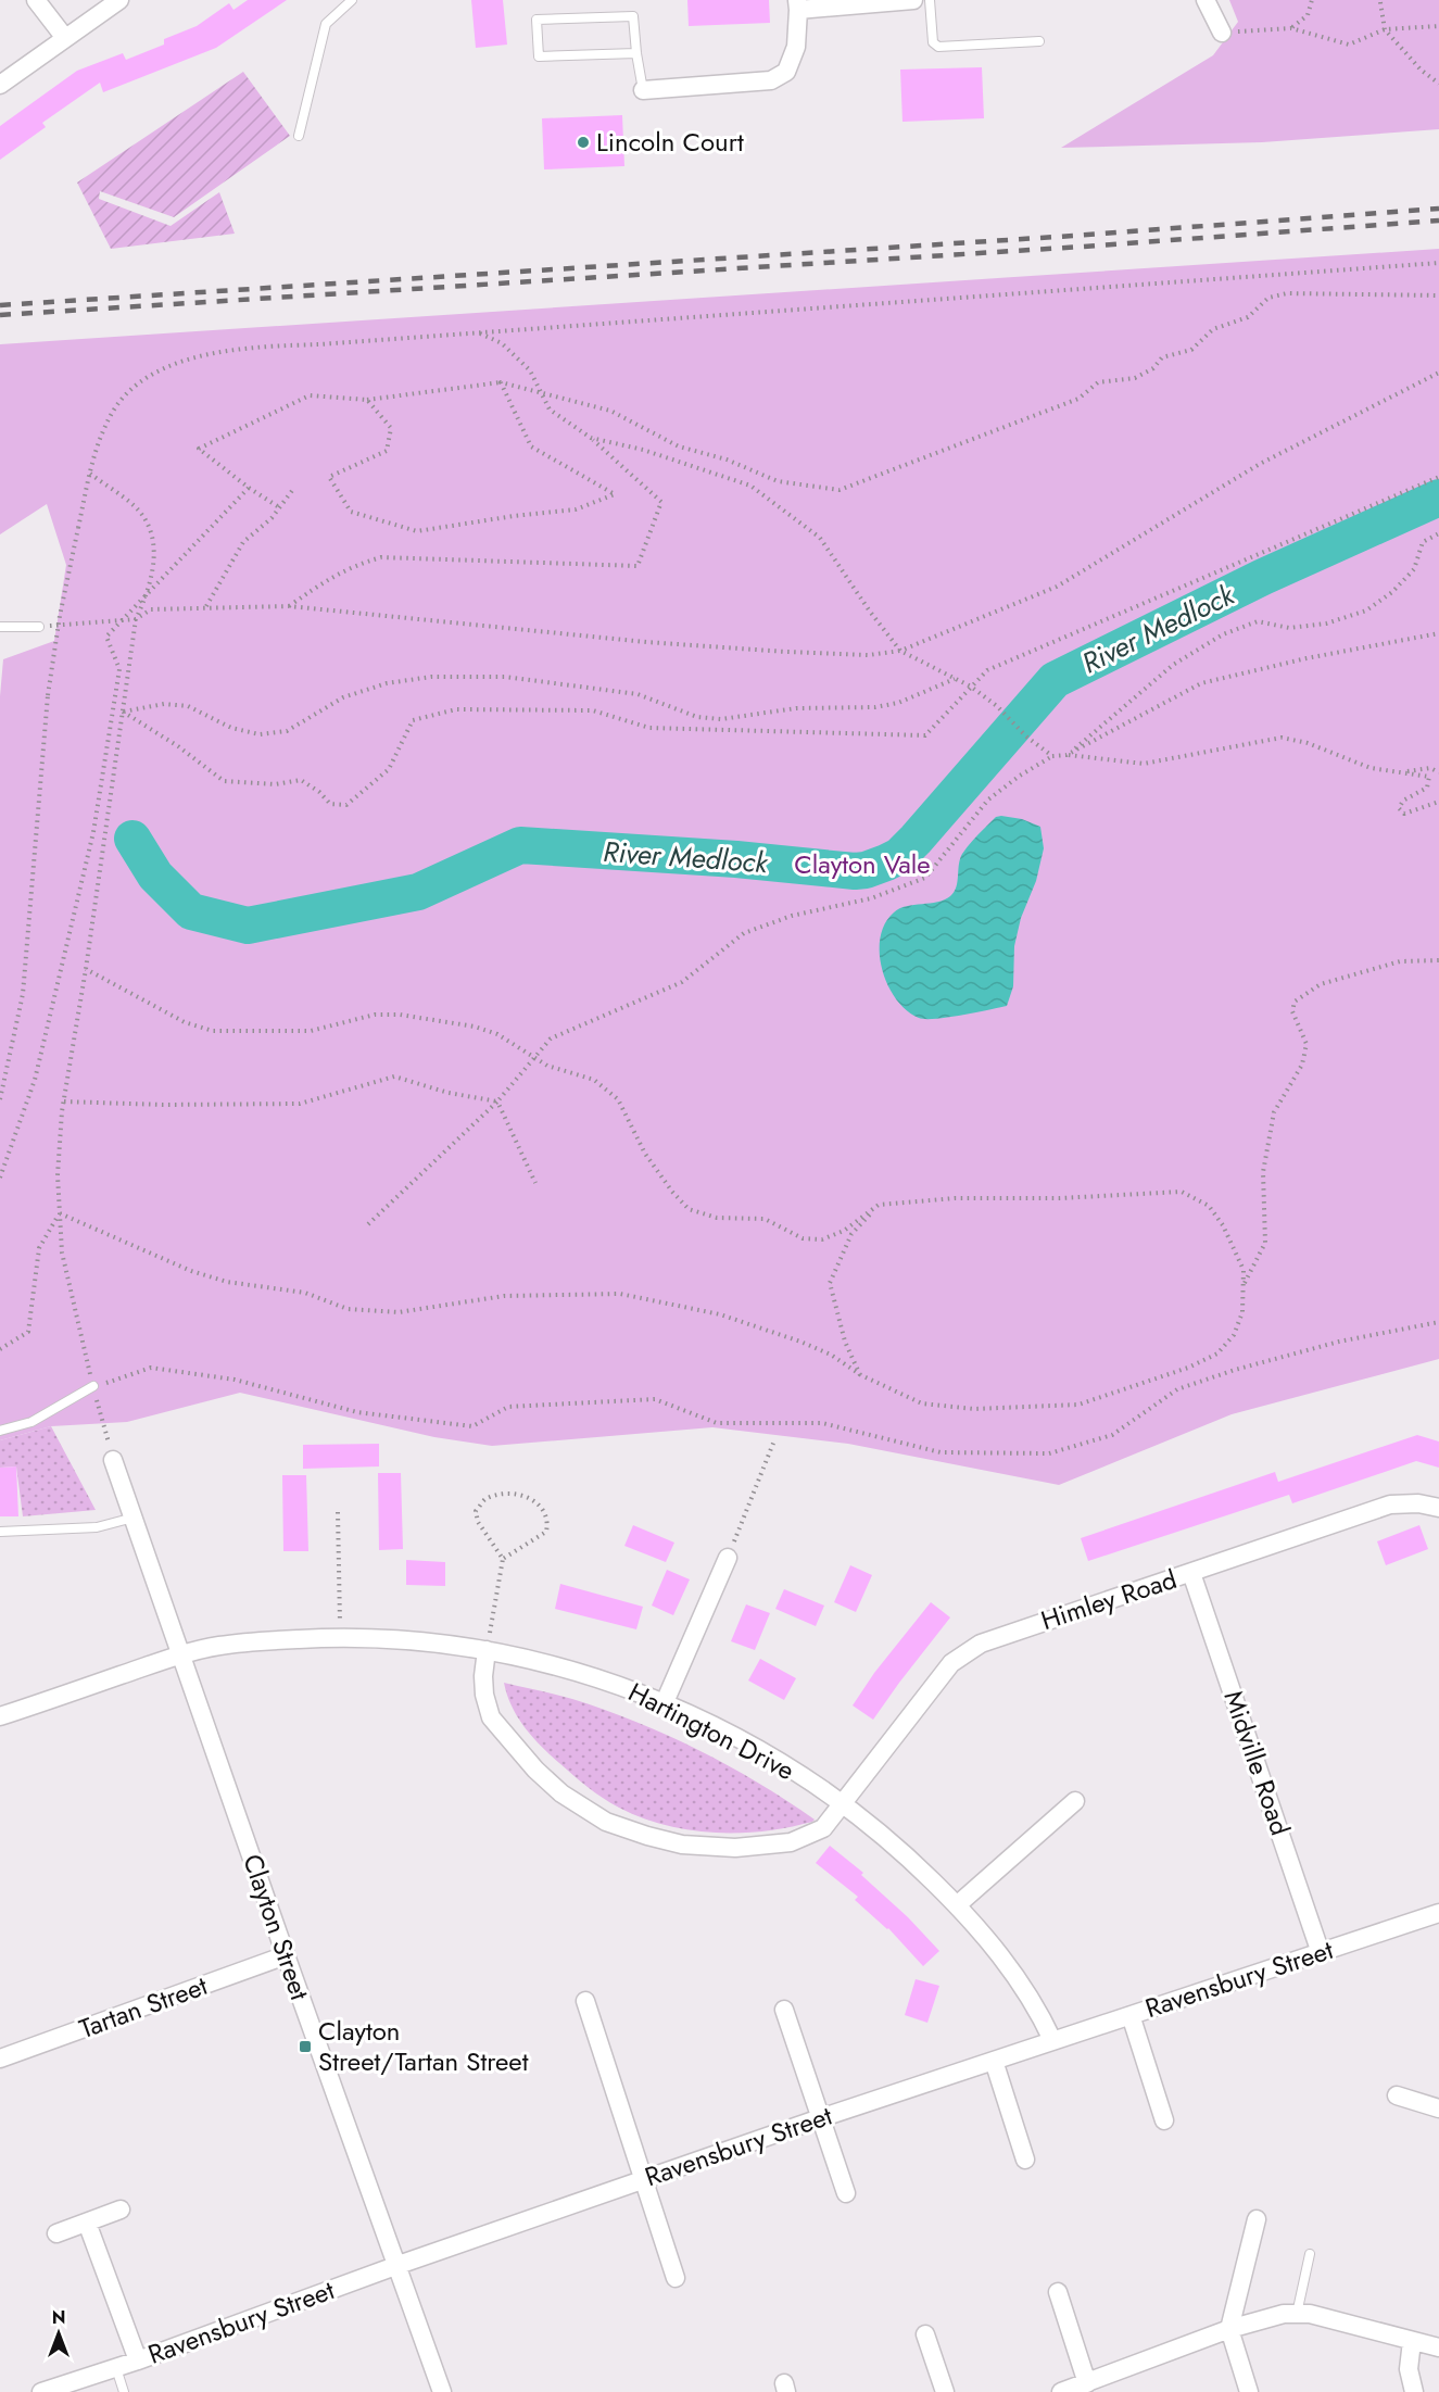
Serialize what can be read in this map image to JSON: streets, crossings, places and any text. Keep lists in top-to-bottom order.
{
  "streets": {
    "street": [
      "Himley Road",
      "Hartington Drive",
      "Midville Road",
      "Clayton Street",
      "Ravensbury Street",
      "Tartan Street"
    ]
  },
  "crossings": [
    ["Himley Road", "Hartington Drive"],
    ["Himley Road", "Midville Road"],
    ["Hartington Drive", "Clayton Street"],
    ["Hartington Drive", "Ravensbury Street"],
    ["Midville Road", "Ravensbury Street"],
    ["Clayton Street", "Ravensbury Street"],
    ["Clayton Street", "Tartan Street"]
  ],
  "water": ["River Medlock"],
  "parks": ["Clayton Vale"],
  "places": {
    "other": ["Lincoln Court"],
    "transit": ["Clayton Street/Tartan Street"]
  },
  "north": "top"
}
